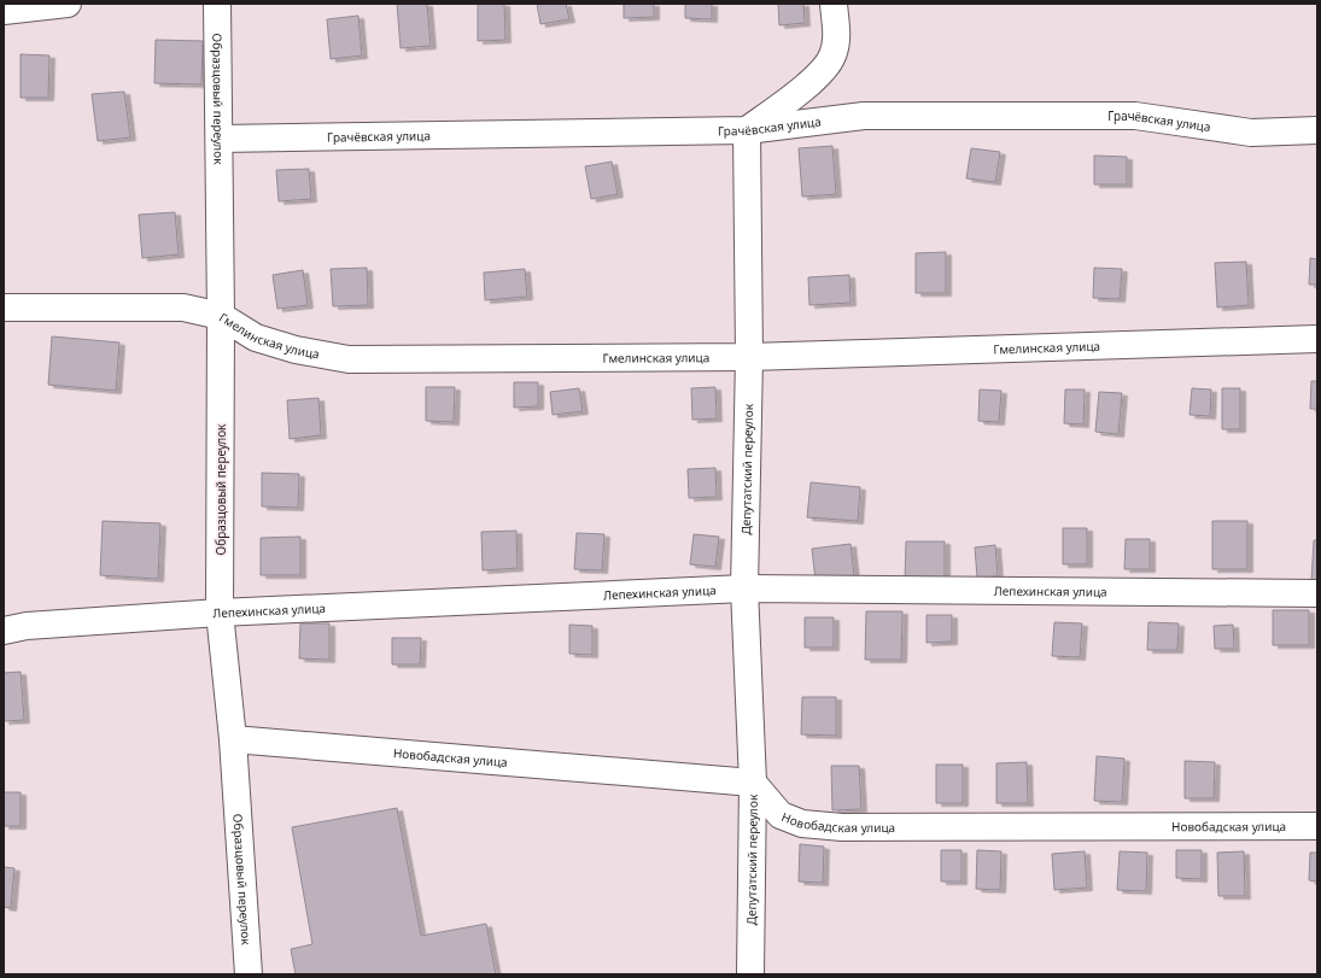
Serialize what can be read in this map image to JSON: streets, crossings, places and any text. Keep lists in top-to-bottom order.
{
  "streets": {
    "street": [
      "Образцовый переулок",
      "Грачёвская улица",
      "Гмелинская улица",
      "Депутатский переулок",
      "Лепехинская улица",
      "Новобадская улица"
    ]
  },
  "crossings": [
    ["Образцовый переулок", "Грачёвская улица"],
    ["Образцовый переулок", "Гмелинская улица"],
    ["Образцовый переулок", "Лепехинская улица"],
    ["Образцовый переулок", "Новобадская улица"],
    ["Грачёвская улица", "Депутатский переулок"],
    ["Гмелинская улица", "Депутатский переулок"],
    ["Депутатский переулок", "Лепехинская улица"],
    ["Депутатский переулок", "Новобадская улица"]
  ]
}
